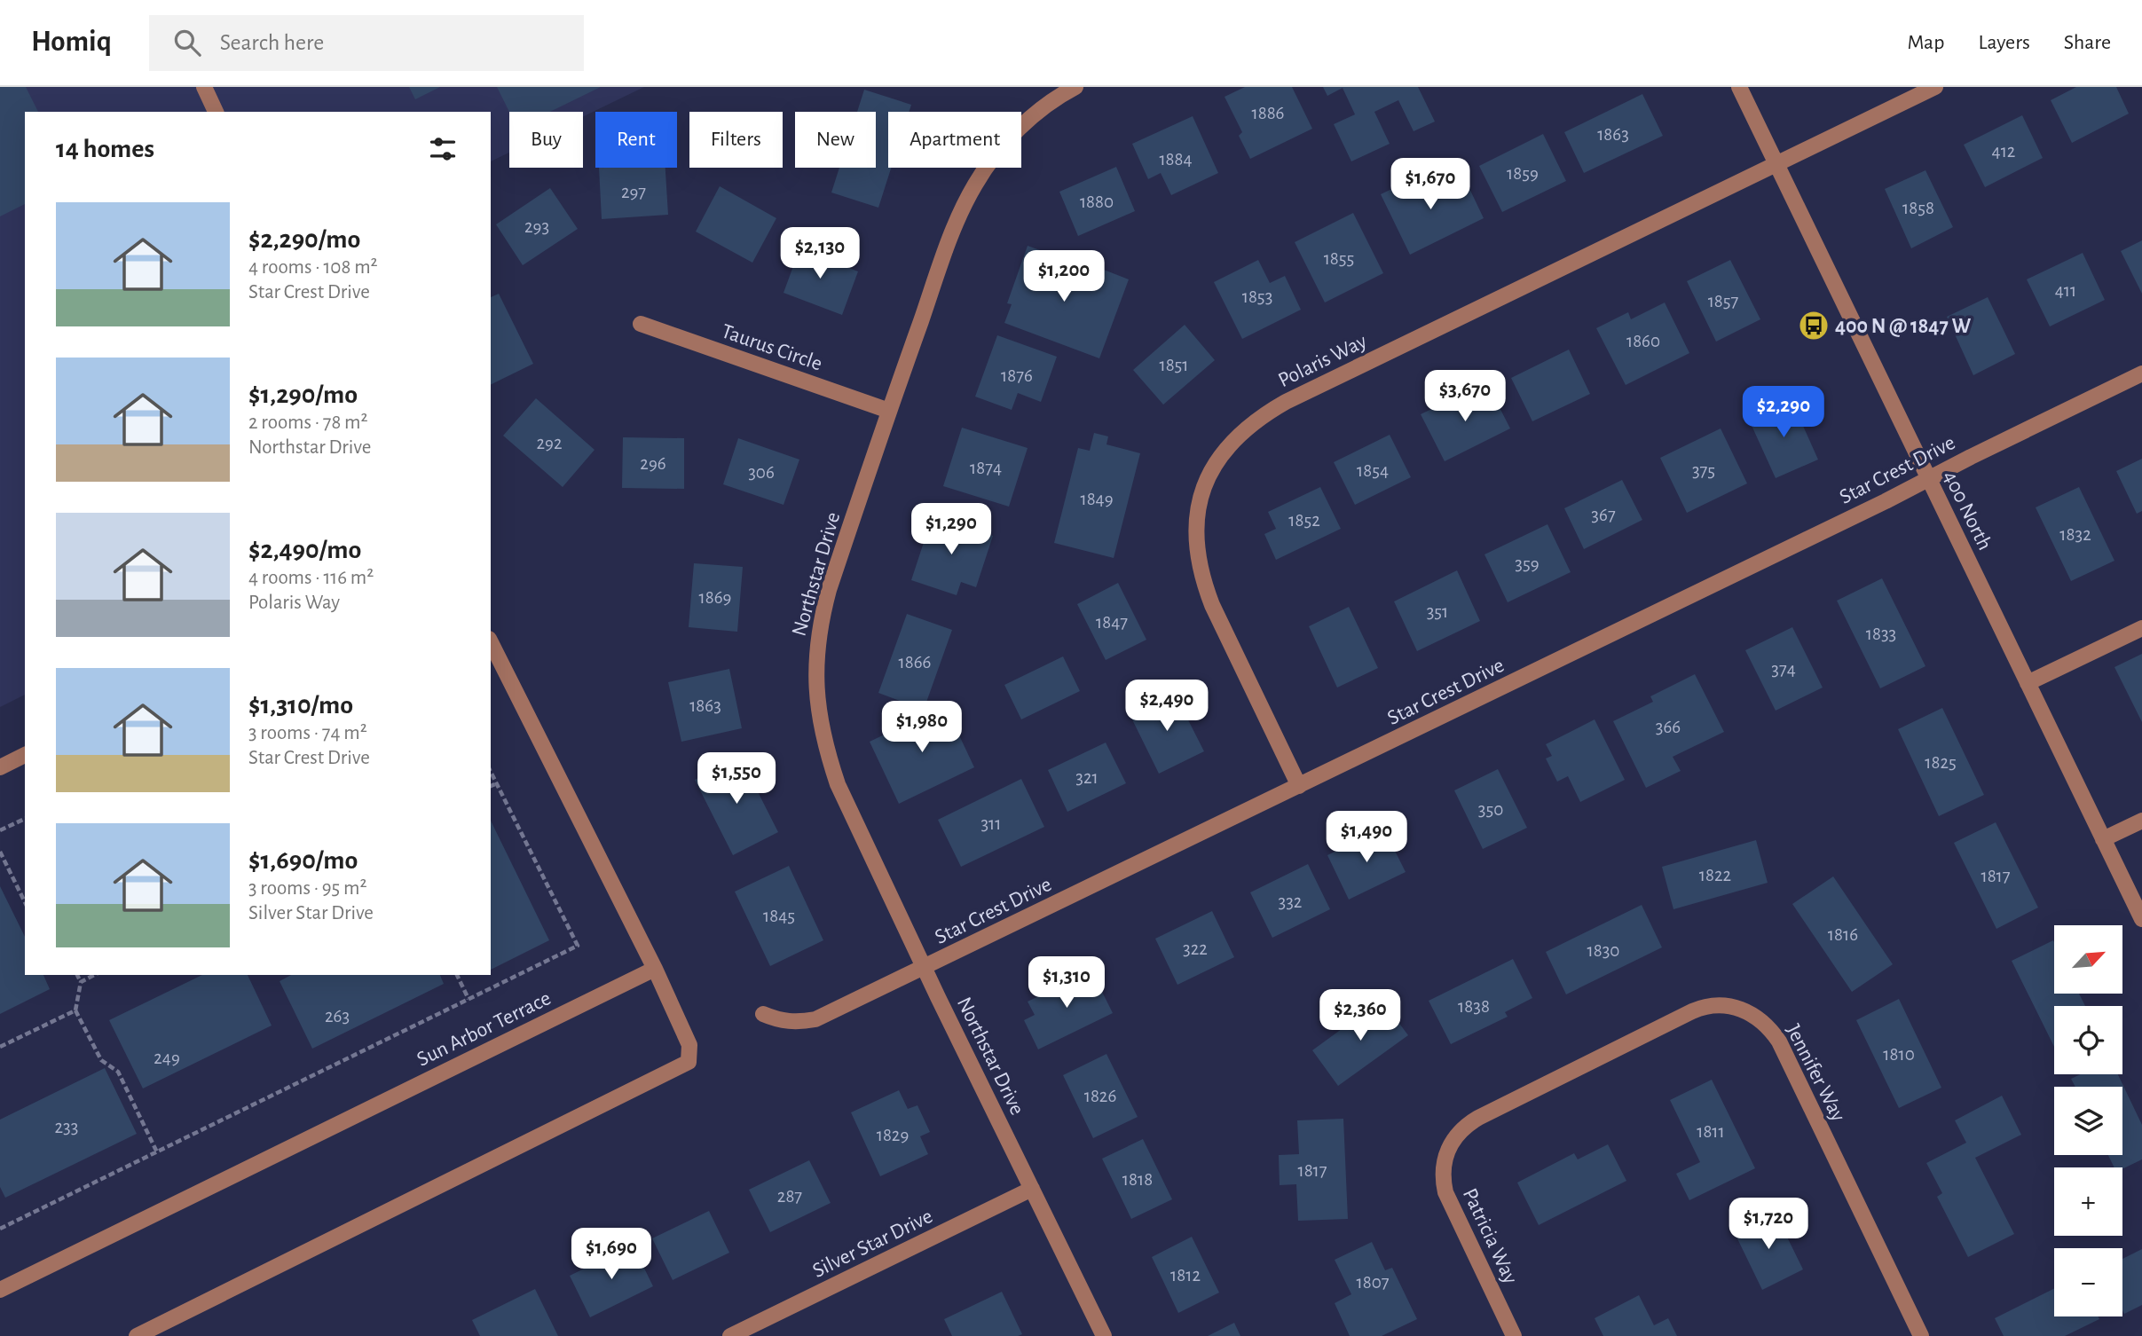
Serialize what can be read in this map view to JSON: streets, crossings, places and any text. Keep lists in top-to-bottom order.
{
  "streets": {
    "street": [
      "Taurus Circle",
      "Polaris Way",
      "Star Crest Drive",
      "400 North",
      "Northstar Drive",
      "Sun Arbor Terrace",
      "Jennifer Way",
      "Patricia Way",
      "Silver Star Drive"
    ]
  },
  "crossings": [
    ["Taurus Circle", "Northstar Drive"],
    ["Polaris Way", "Star Crest Drive"],
    ["Polaris Way", "400 North"],
    ["Star Crest Drive", "400 North"],
    ["Star Crest Drive", "Northstar Drive"],
    ["Northstar Drive", "Silver Star Drive"],
    ["Jennifer Way", "Patricia Way"]
  ],
  "places": {
    "bus stop": ["400 N @ 1847 W"]
  },
  "house_numbers": [
    "1886",
    "1863",
    "412",
    "1884",
    "1859",
    "297",
    "1880",
    "1858",
    "293",
    "1855",
    "411",
    "1853",
    "1857",
    "1860",
    "1851",
    "1876",
    "292",
    "296",
    "1874",
    "1854",
    "375",
    "306",
    "1849",
    "367",
    "1852",
    "1832",
    "359",
    "1869",
    "351",
    "1847",
    "1833",
    "1866",
    "374",
    "1863",
    "366",
    "1825",
    "321",
    "350",
    "311",
    "1822",
    "1817",
    "332",
    "1845",
    "1816",
    "322",
    "1830",
    "1838",
    "263",
    "1810",
    "249",
    "1826",
    "233",
    "1811",
    "1829",
    "1817",
    "1818",
    "287",
    "1812",
    "1807"
  ],
  "north": "top right",
  "page": {
    "header": "Homiq",
    "search": "Search here",
    "nav": ["Map", "Layers", "Share"],
    "chip": [
      "Buy",
      "Rent",
      "Filters",
      "New",
      "Apartment"
    ],
    "heading": "14 homes",
    "price": [
      "$1,670",
      "$2,130",
      "$1,200",
      "$3,670",
      "$2,290",
      "$1,290",
      "$2,490",
      "$1,980",
      "$1,550",
      "$1,490",
      "$1,310",
      "$2,360",
      "$1,720",
      "$1,690"
    ],
    "list": [
      {
        "name": "$2,290/mo",
        "note": "4 rooms · 108 m² · Star Crest Drive"
      },
      {
        "name": "$1,290/mo",
        "note": "2 rooms · 78 m² · Northstar Drive"
      },
      {
        "name": "$2,490/mo",
        "note": "4 rooms · 116 m² · Polaris Way"
      },
      {
        "name": "$1,310/mo",
        "note": "3 rooms · 74 m² · Star Crest Drive"
      },
      {
        "name": "$1,690/mo",
        "note": "3 rooms · 95 m² · Silver Star Drive"
      }
    ],
    "map_buttons": ["+", "−"]
  }
}
